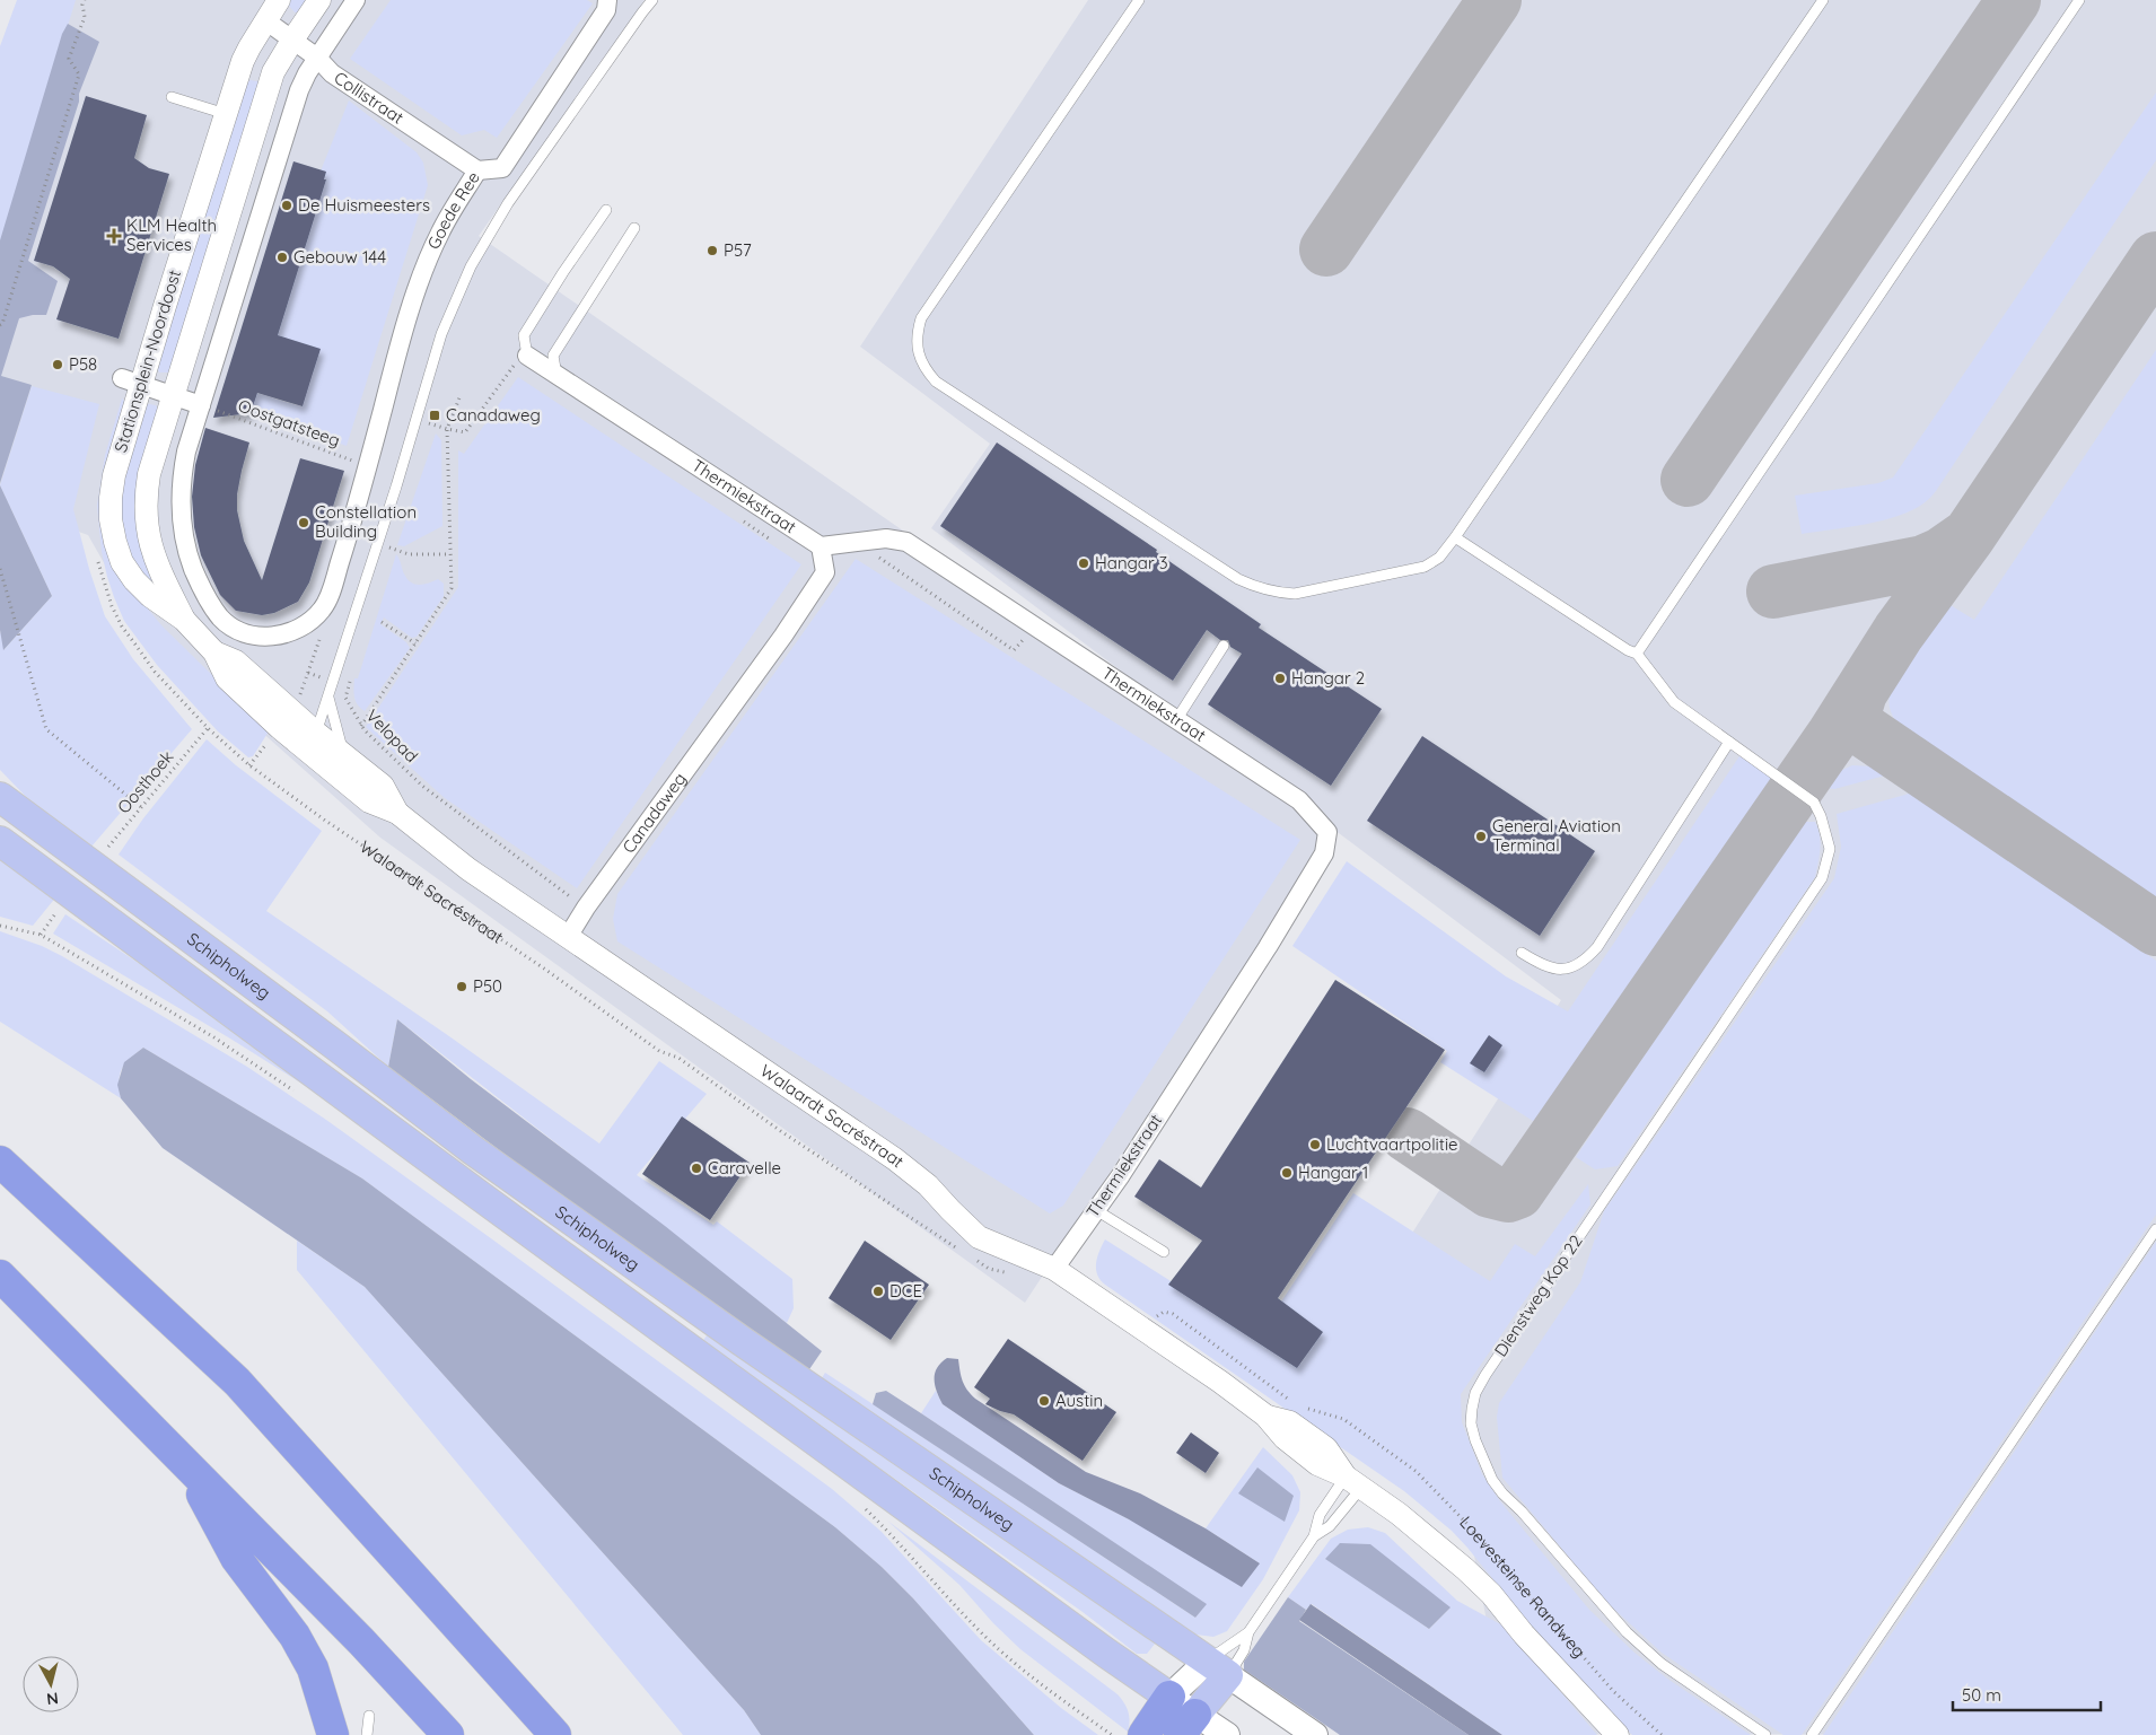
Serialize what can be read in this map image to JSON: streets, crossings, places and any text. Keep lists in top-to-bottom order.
{
  "streets": {
    "main road": ["Schipholweg"],
    "street": [
      "Collistraat",
      "Goede Ree",
      "Stationsplein-Noordoost",
      "Thermiekstraat",
      "Canadaweg",
      "Walaardt Sacréstraat",
      "Loevesteinse Randweg"
    ],
    "lane": ["Dienstweg Kop 22"],
    "path": ["Oostgatsteeg", "Velopad", "Oosthoek"]
  },
  "crossings": [
    ["Collistraat", "Goede Ree"],
    ["Collistraat", "Stationsplein-Noordoost"],
    ["Goede Ree", "Oostgatsteeg"],
    ["Stationsplein-Noordoost", "Oostgatsteeg"],
    ["Stationsplein-Noordoost", "Walaardt Sacréstraat"],
    ["Thermiekstraat", "Canadaweg"],
    ["Thermiekstraat", "Walaardt Sacréstraat"],
    ["Velopad", "Canadaweg"],
    ["Oosthoek", "Walaardt Sacréstraat"],
    ["Canadaweg", "Walaardt Sacréstraat"],
    ["Walaardt Sacréstraat", "Loevesteinse Randweg"]
  ],
  "places": {
    "other": [
      "De Huismeesters",
      "P57",
      "Gebouw 144",
      "P58",
      "Constellation Building",
      "Hangar 3",
      "Hangar 2",
      "General Aviation Terminal",
      "P50",
      "Luchtvaartpolitie",
      "Caravelle",
      "Hangar 1",
      "DCE",
      "Austin"
    ],
    "health": ["KLM Health Services"],
    "transit": ["Canadaweg"]
  },
  "scale_bar": "50 m",
  "north": "bottom"
}
